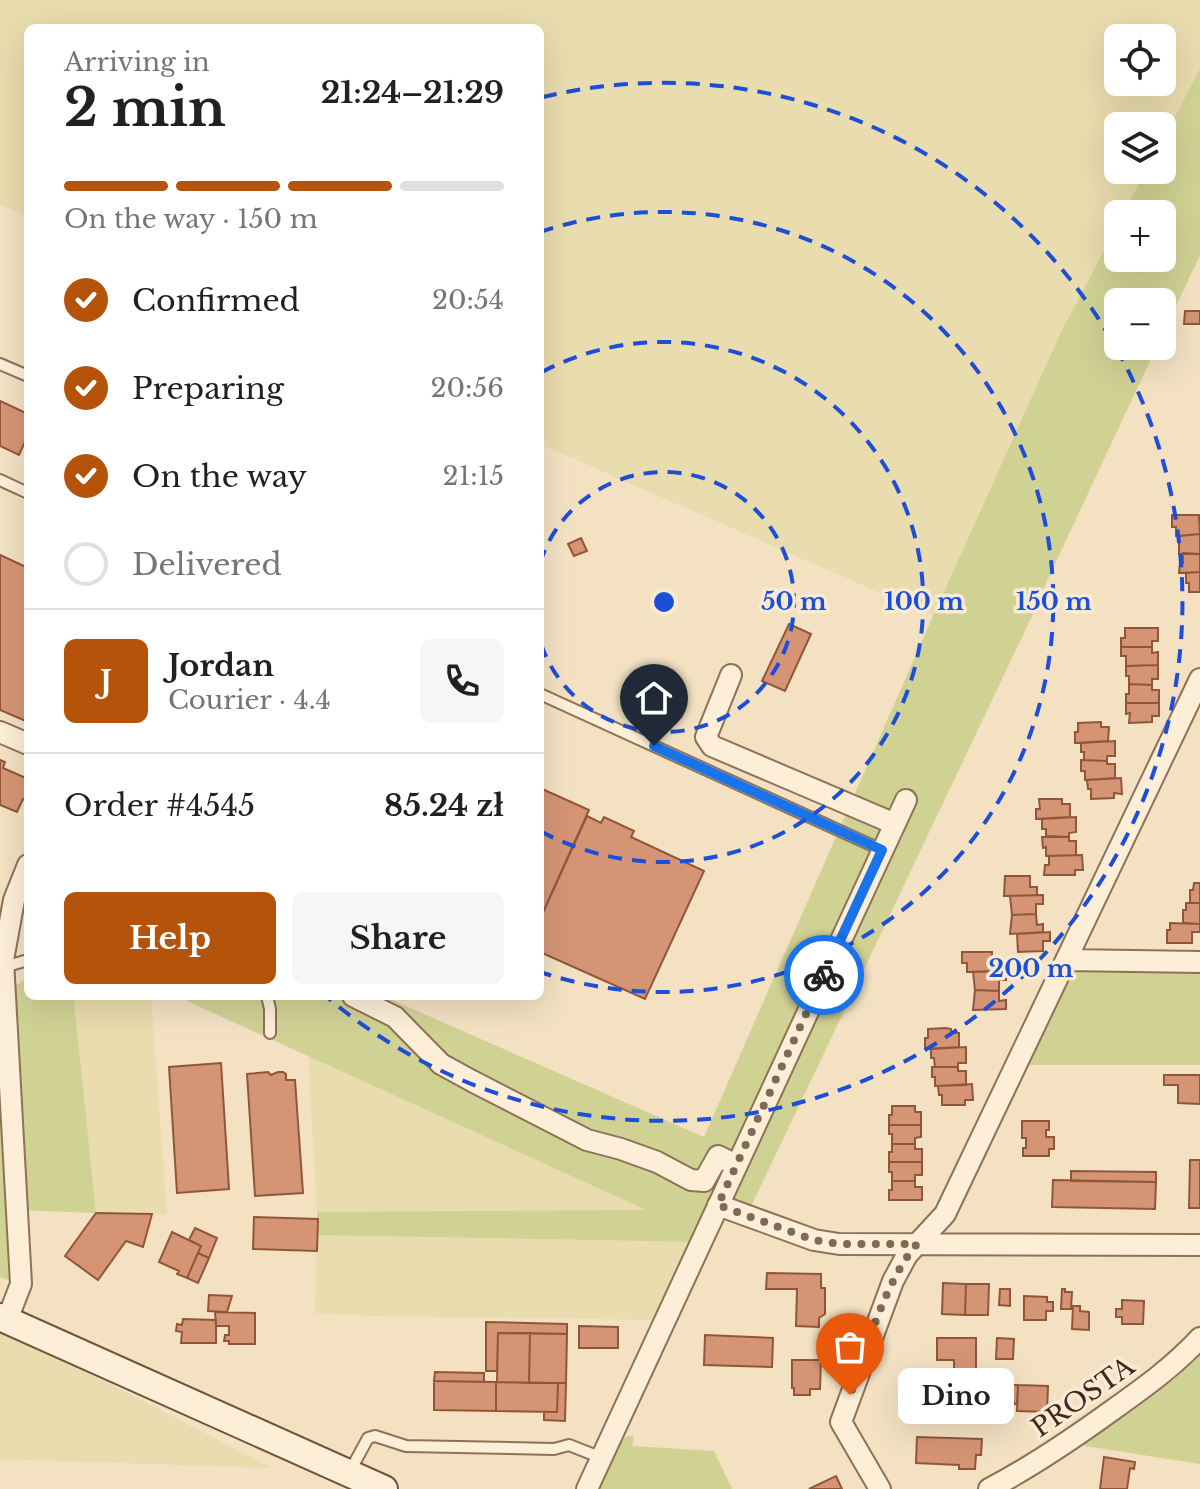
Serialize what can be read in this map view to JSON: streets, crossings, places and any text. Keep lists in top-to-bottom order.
{
  "streets": {
    "street": ["PROSTA"]
  },
  "places": ["Dino"],
  "page": {
    "map_buttons": ["+", "−"],
    "heading": ["2 min", "Arriving in", "21:24–21:29"],
    "panel": [
      "Jordan",
      "Courier · 4.4",
      "Order #4545",
      "85.24 zł"
    ],
    "bar": "On the way · 150 m",
    "list": [
      ["Confirmed", "20:54"],
      ["Preparing", "20:56"],
      ["On the way", "21:15"],
      "Delivered"
    ],
    "round": "J",
    "buttons": ["Help", "Share"],
    "bubble": "Dino"
  },
  "rings": [
    "50 m",
    "100 m",
    "150 m",
    "200 m"
  ]
}
